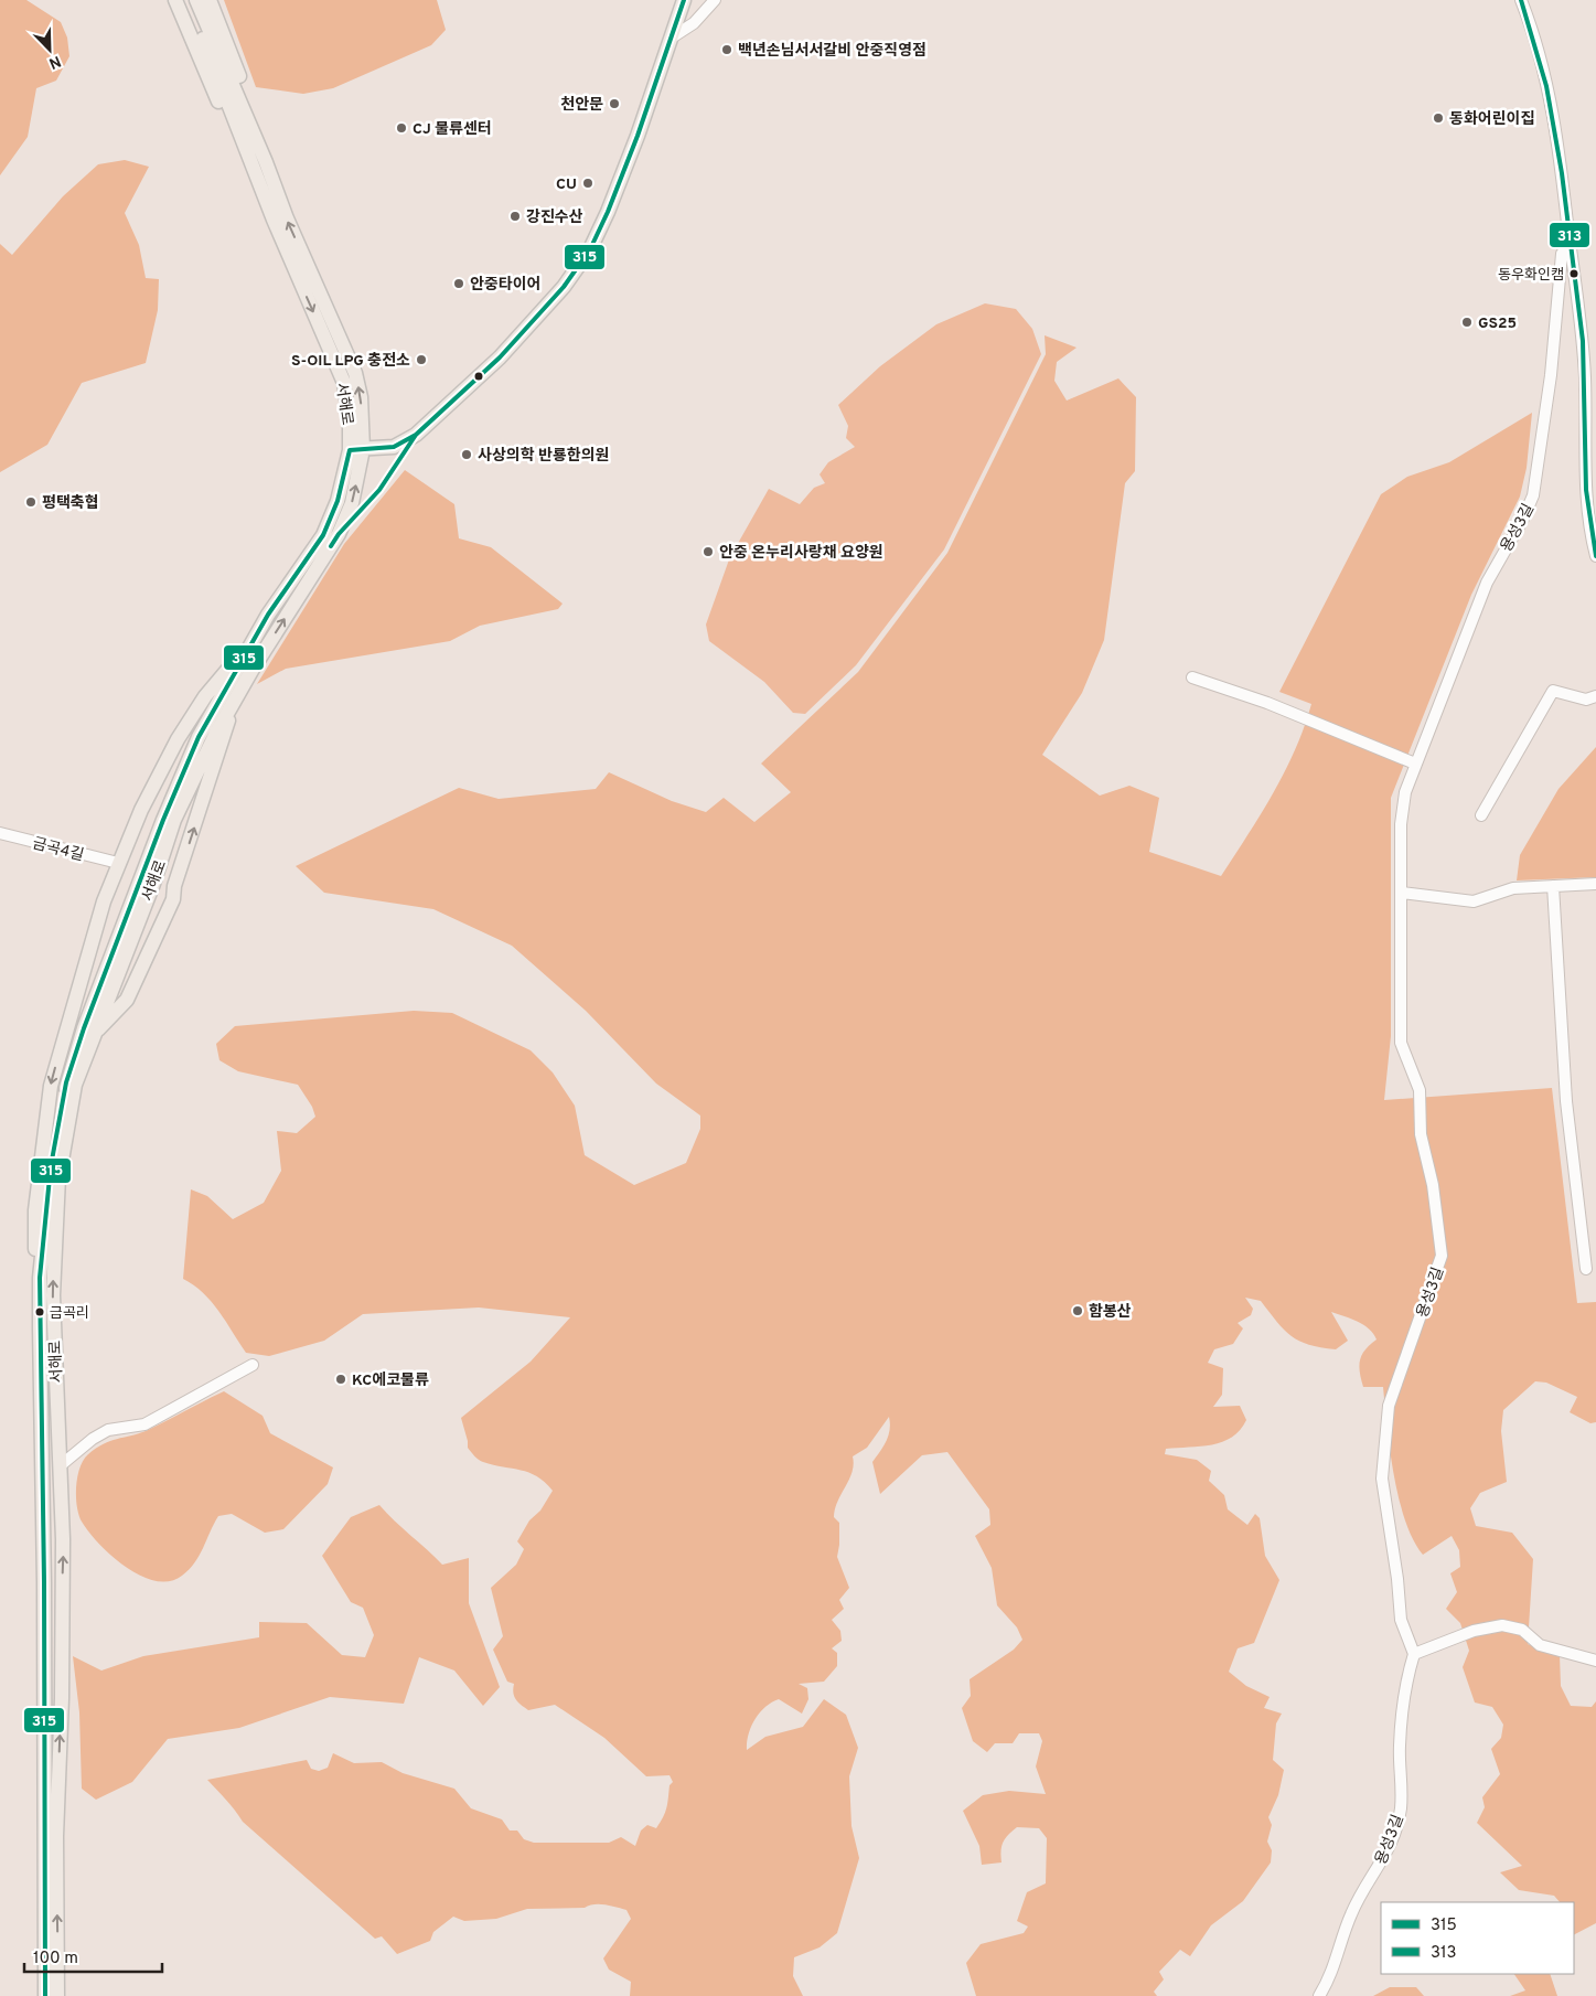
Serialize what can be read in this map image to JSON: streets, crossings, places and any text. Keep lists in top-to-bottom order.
{
  "streets": {
    "main road": ["서해로"],
    "street": ["용성3길", "금곡4길"]
  },
  "places": [
    "백년손님서서갈비 안중직영점",
    "천안문",
    "동화어린이집",
    "CJ 물류센터",
    "CU",
    "강진수산",
    "동우화인캠",
    "안중타이어",
    "GS25",
    "S-OIL LPG 충전소",
    "사상의학 반룡한의원",
    "평택축협",
    "안중 온누리사랑채 요양원",
    "함봉산",
    "금곡리",
    "KC에코물류"
  ],
  "lines": ["transit line 315", "transit line 313"],
  "legend": ["315", "313"],
  "scale_bar": "100 m",
  "north": "bottom right"
}
